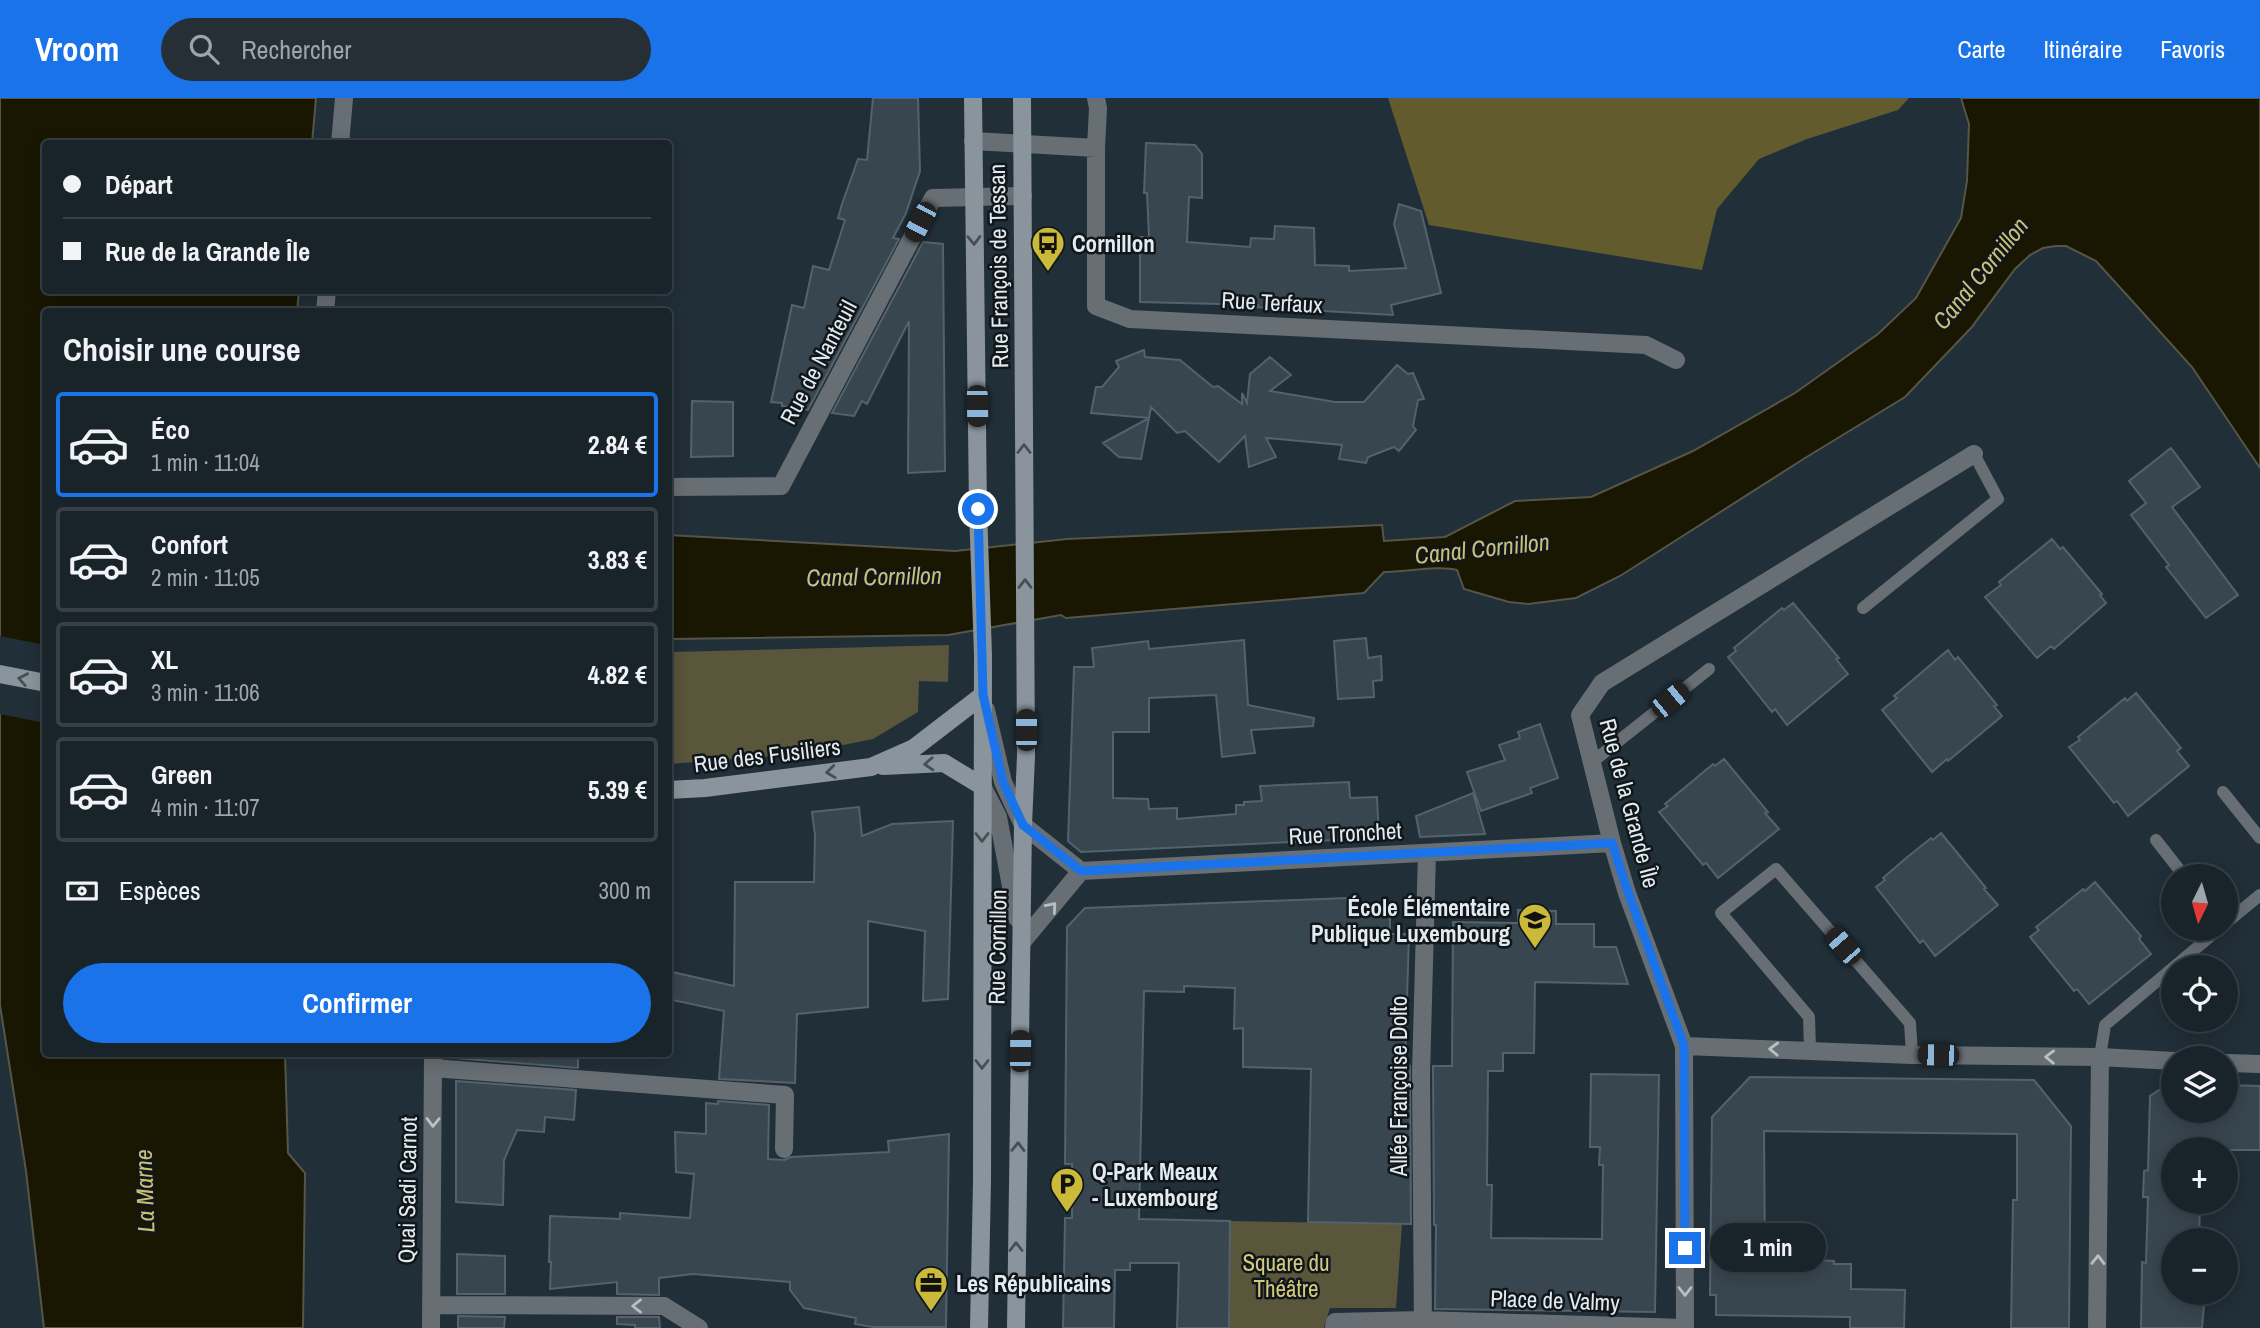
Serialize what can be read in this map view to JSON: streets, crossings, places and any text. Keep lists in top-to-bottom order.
{
  "streets": {
    "main road": ["Rue François de Tessan", "Rue des Fusiliers", "Rue Cornillon"],
    "street": [
      "Rue Terfaux",
      "Rue de Nanteuil",
      "Rue de la Grande Île",
      "Rue Tronchet",
      "Allée Françoise Dolto",
      "Quai Sadi Carnot",
      "Place de Valmy"
    ]
  },
  "crossings": [
    ["Rue François de Tessan", "Rue de Nanteuil"],
    ["Rue François de Tessan", "Rue Cornillon"],
    ["Rue des Fusiliers", "Rue Cornillon"],
    ["Rue de la Grande Île", "Rue Tronchet"],
    ["Rue de la Grande Île", "Place de Valmy"],
    ["Rue Tronchet", "Allée Françoise Dolto"],
    ["Allée Françoise Dolto", "Place de Valmy"]
  ],
  "one_way": ["Rue des Fusiliers", "Quai Sadi Carnot"],
  "water": ["Canal Cornillon", "La Marne"],
  "parks": ["Square du Théâtre"],
  "places": {
    "bus stop": ["Cornillon"],
    "school or university": ["École Élémentaire Publique Luxembourg"],
    "parking": ["Q-Park Meaux - Luxembourg"],
    "office": ["Les Républicains"]
  },
  "north": "bottom",
  "page": {
    "header": "Vroom",
    "search": "Rechercher",
    "nav": ["Carte", "Itinéraire", "Favoris"],
    "banner": ["Départ", "Rue de la Grande Île"],
    "heading": "Choisir une course",
    "list": [
      {
        "name": "Éco",
        "note": "1 min · 11:04",
        "value": "2.84 €"
      },
      {
        "name": "Confort",
        "note": "2 min · 11:05",
        "value": "3.83 €"
      },
      {
        "name": "XL",
        "note": "3 min · 11:06",
        "value": "4.82 €"
      },
      {
        "name": "Green",
        "note": "4 min · 11:07",
        "value": "5.39 €"
      }
    ],
    "pay": ["Espèces", "300 m"],
    "map_buttons": ["+", "−"],
    "buttons": "Confirmer",
    "bubble": "1 min"
  }
}
